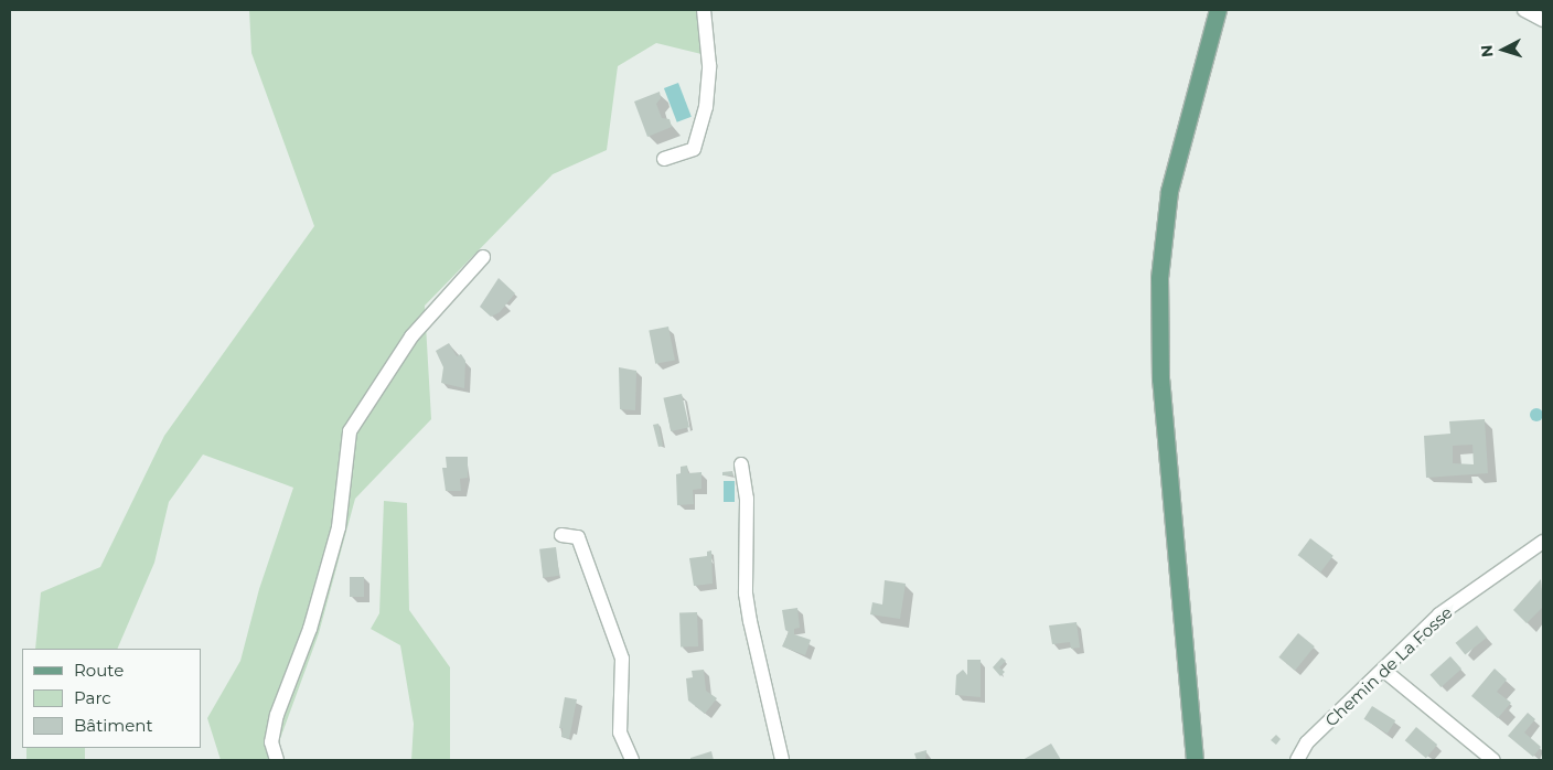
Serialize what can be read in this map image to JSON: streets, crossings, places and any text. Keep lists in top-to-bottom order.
{
  "streets": {
    "street": ["Chemin de La Fosse"]
  },
  "legend": ["Route", "Parc", "Bâtiment"],
  "north": "left"
}
